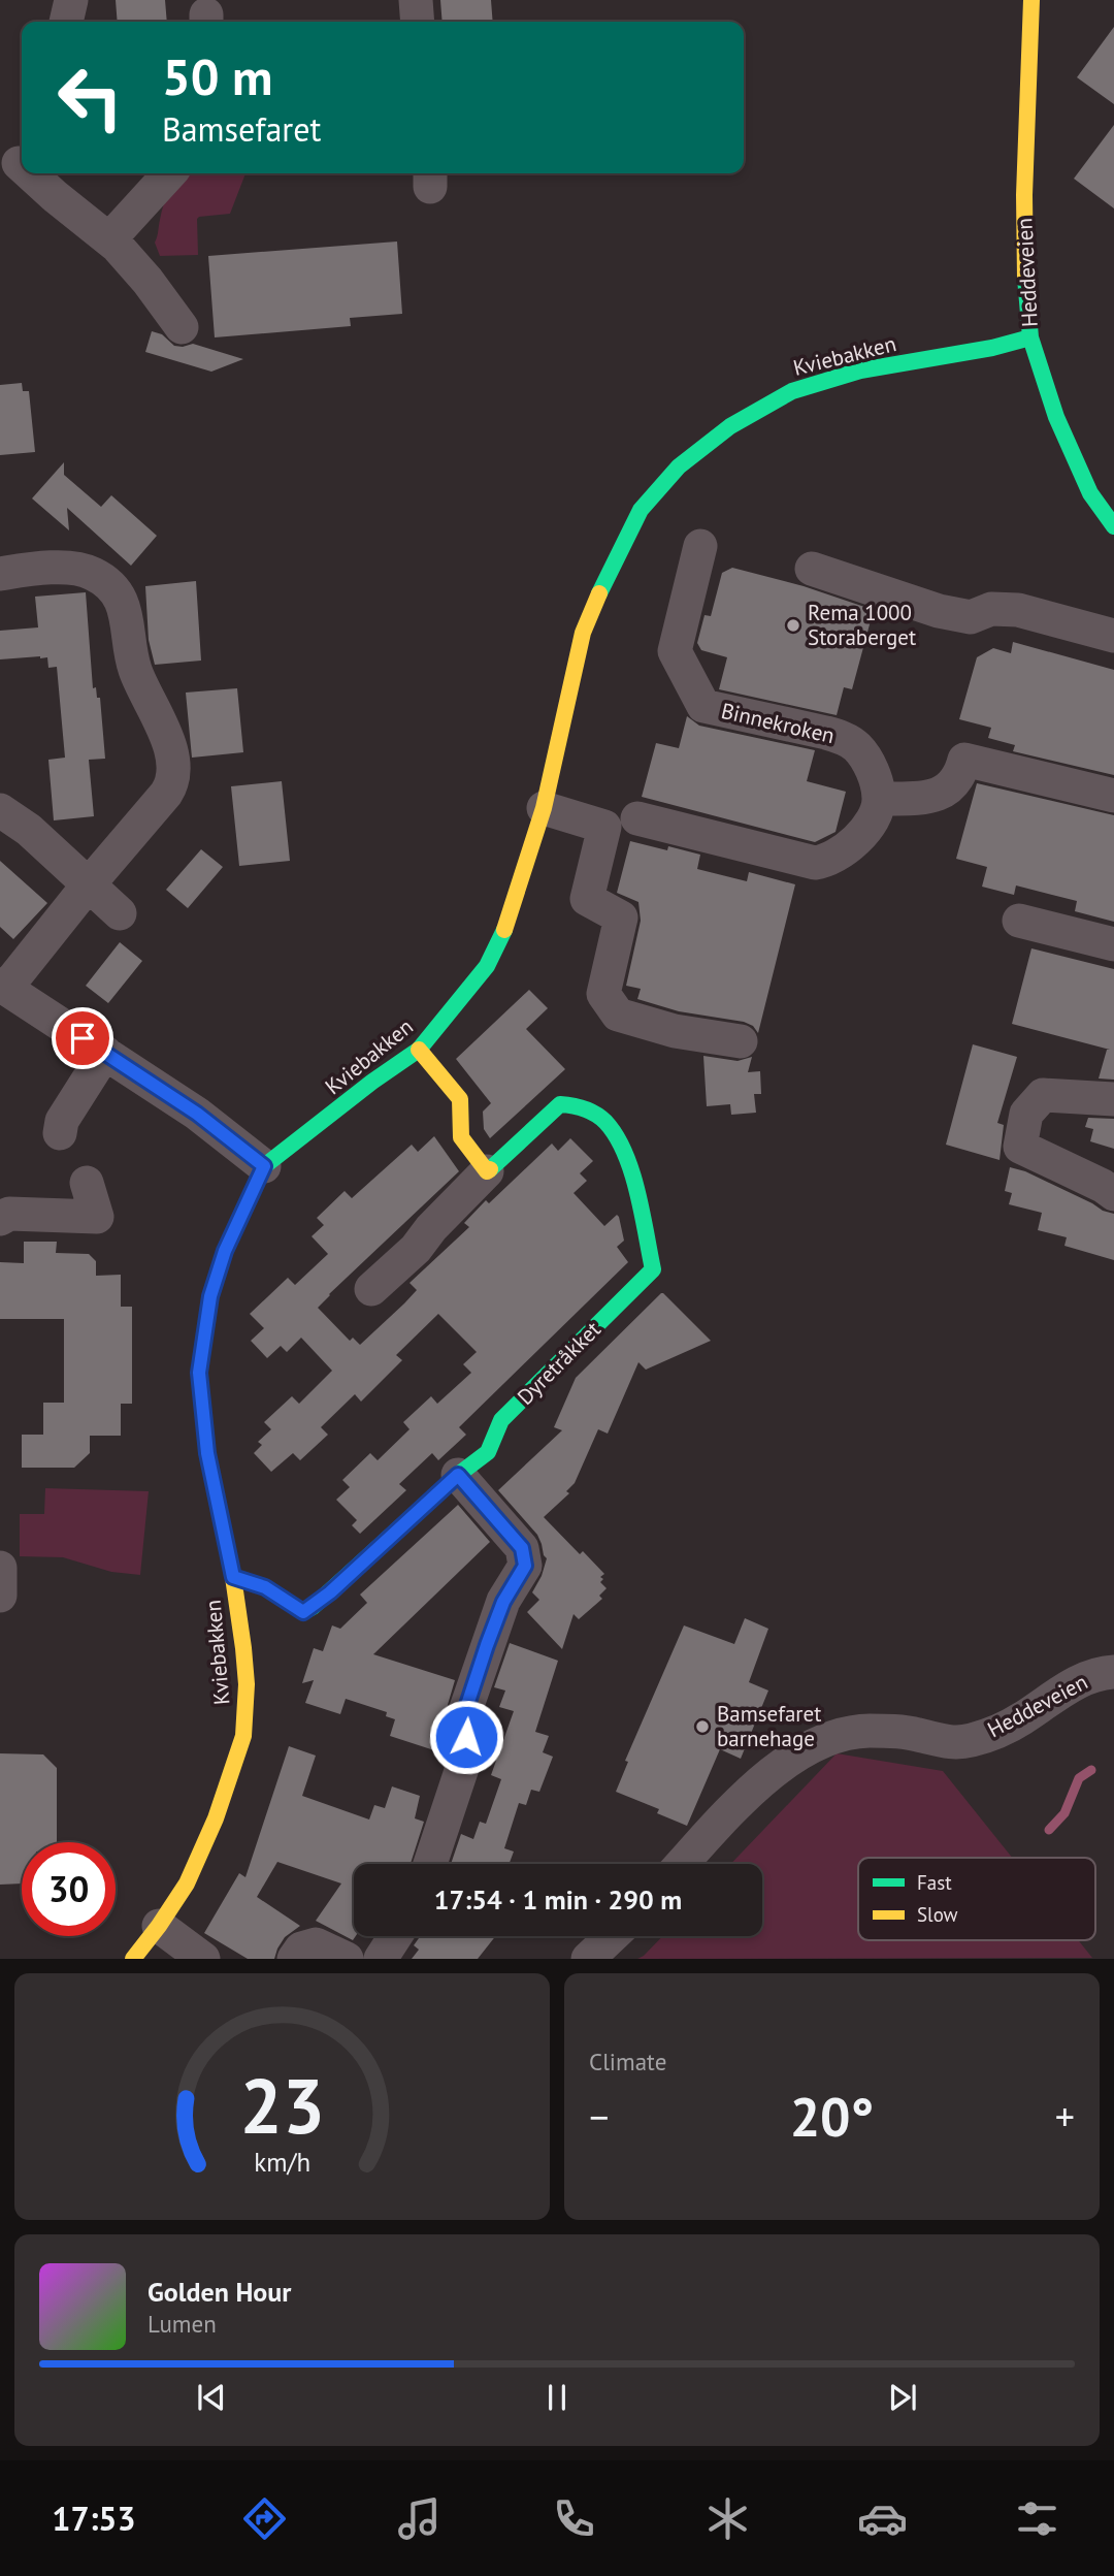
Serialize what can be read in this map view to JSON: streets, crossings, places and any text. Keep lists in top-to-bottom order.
{
  "streets": {
    "street": [
      "Heddeveien",
      "Kviebakken",
      "Binnekroken",
      "Dyretråkket"
    ]
  },
  "crossings": [
    ["Heddeveien", "Kviebakken"],
    ["Kviebakken", "Dyretråkket"]
  ],
  "places": ["Rema 1000 Storaberget", "Bamsefaret barnehage"],
  "legend": ["Fast", "Slow"],
  "page": {
    "turn": ["50 m", "Bamsefaret"],
    "limit": "30",
    "trip": "17:54 · 1 min · 290 m",
    "tile": "Climate",
    "heat": ["−", "20°", "+"],
    "song": ["Golden Hour", "Lumen"],
    "tabs": "17:53",
    "gauge": ["23", "km/h"]
  }
}
